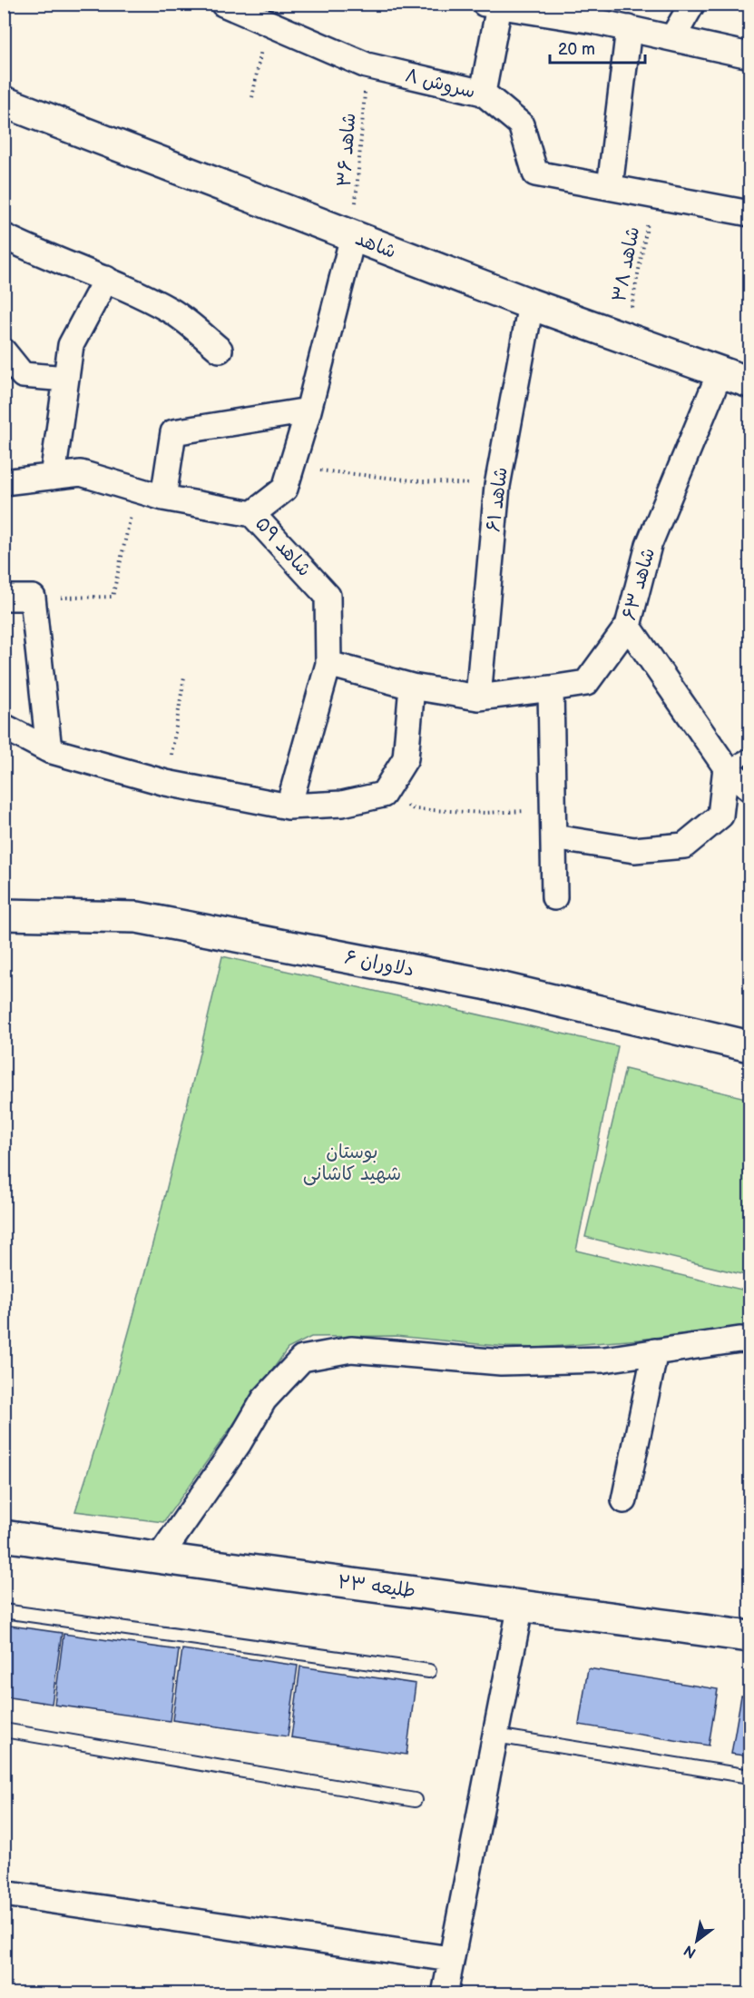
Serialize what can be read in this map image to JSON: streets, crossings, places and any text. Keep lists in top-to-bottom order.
{
  "streets": {
    "main road": ["شاهد", "دلاوران ۶", "طلیعه ۲۳"],
    "street": [
      "سروش ۸",
      "شاهد ۶۱",
      "شاهد ۵۹",
      "شاهد ۶۳"
    ],
    "path": ["شاهد ۳۶", "شاهد ۳۸"]
  },
  "crossings": [
    ["سروش ۸", "شاهد ۳۶"],
    ["سروش ۸", "شاهد ۳۸"],
    ["شاهد ۳۶", "شاهد"],
    ["شاهد ۳۶", "شاهد ۵۹"],
    ["شاهد", "شاهد ۳۸"],
    ["شاهد", "شاهد ۶۱"],
    ["شاهد", "شاهد ۵۹"],
    ["شاهد", "شاهد ۶۳"],
    ["شاهد ۶۱", "شاهد ۶۳"],
    ["شاهد ۵۹", "شاهد ۶۳"]
  ],
  "parks": ["بوستان شهید کاشانی"],
  "scale_bar": "20 m",
  "north": "bottom left"
}
